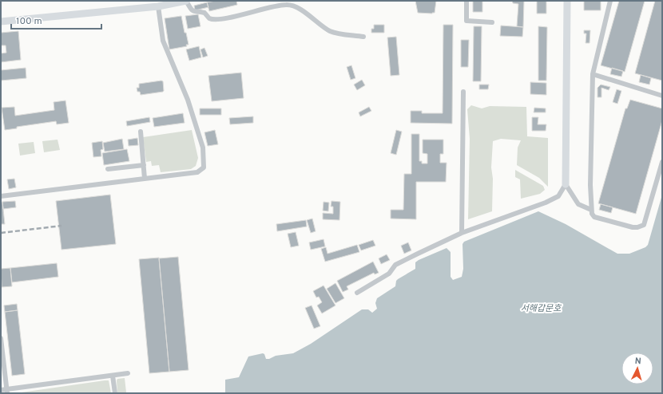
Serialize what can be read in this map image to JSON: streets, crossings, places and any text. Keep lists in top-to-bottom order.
{
  "water": ["서해갑문호"],
  "scale_bar": "100 m",
  "north": "top"
}
